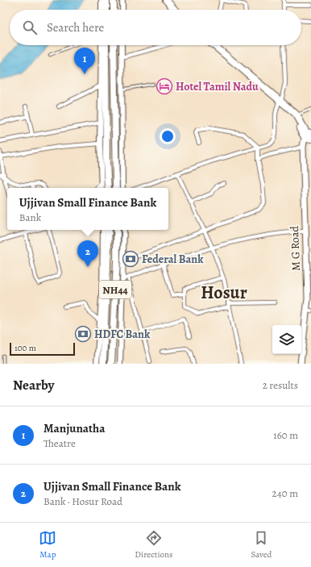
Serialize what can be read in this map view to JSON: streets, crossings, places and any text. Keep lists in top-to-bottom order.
{
  "streets": {
    "highway": ["NH44"],
    "main road": ["M G Road"]
  },
  "districts": ["Hosur"],
  "places": {
    "hotel": ["Hotel Tamil Nadu"],
    "bank": ["Federal Bank", "HDFC Bank"]
  },
  "scale_bar": "100 m",
  "page": {
    "search": "Search here",
    "pins": ["1", "2"],
    "popup": ["Ujjivan Small Finance Bank", "Bank"],
    "scale": "100 m",
    "heading": ["Nearby", "2 results"],
    "list": [
      {
        "mark": "1",
        "name": "Manjunatha",
        "note": "Theatre",
        "value": "160 m"
      },
      {
        "mark": "2",
        "name": "Ujjivan Small Finance Bank",
        "note": "Bank · Hosur Road",
        "value": "240 m"
      }
    ],
    "nav": ["Map", "Directions", "Saved"]
  }
}
